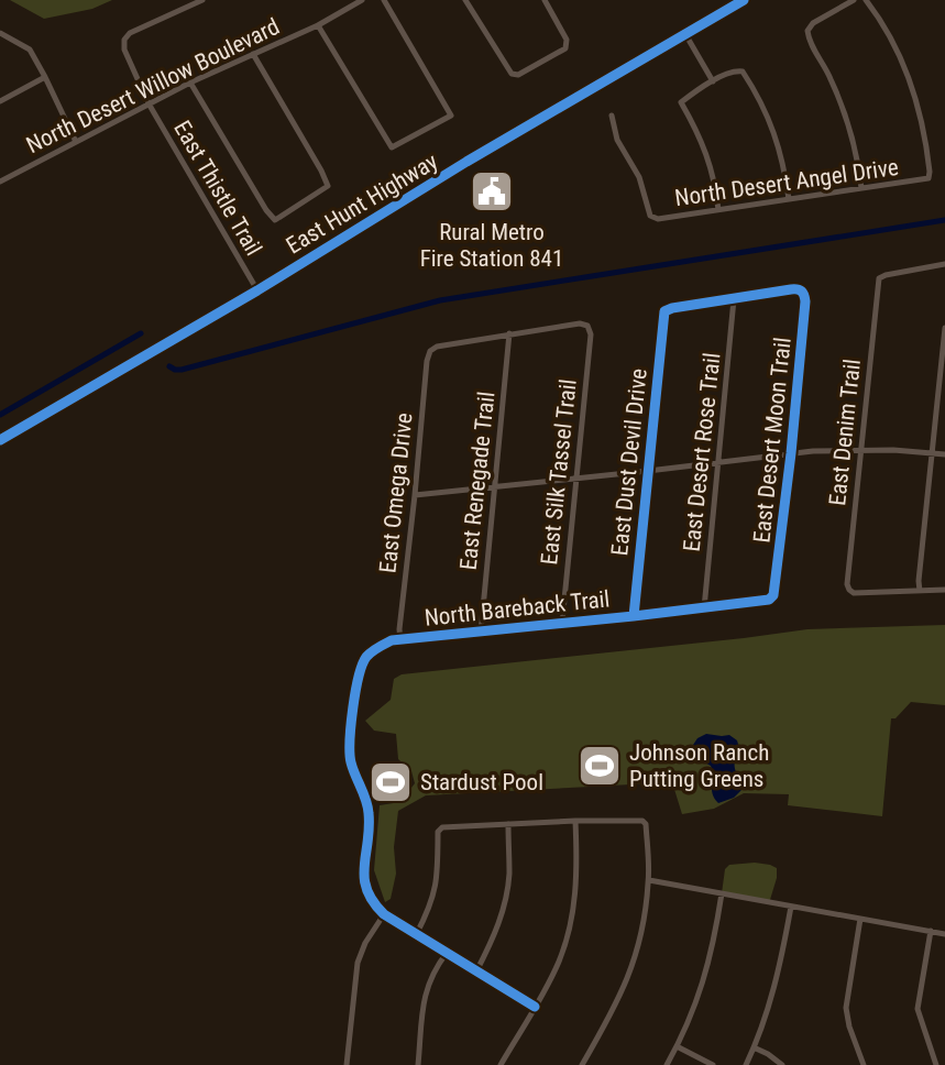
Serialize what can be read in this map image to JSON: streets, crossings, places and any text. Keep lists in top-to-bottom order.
{
  "streets": {
    "main road": ["East Hunt Highway"],
    "street": [
      "North Desert Willow Boulevard",
      "North Desert Angel Drive",
      "East Thistle Trail",
      "East Denim Trail",
      "East Desert Moon Trail",
      "East Desert Rose Trail",
      "East Dust Devil Drive",
      "East Silk Tassel Trail",
      "East Renegade Trail",
      "East Omega Drive",
      "North Bareback Trail"
    ]
  },
  "crossings": [
    ["North Desert Willow Boulevard", "East Thistle Trail"],
    ["East Thistle Trail", "East Hunt Highway"],
    ["East Desert Moon Trail", "East Desert Rose Trail"],
    ["East Desert Moon Trail", "East Dust Devil Drive"],
    ["East Desert Moon Trail", "North Bareback Trail"],
    ["East Desert Rose Trail", "East Dust Devil Drive"],
    ["East Desert Rose Trail", "North Bareback Trail"],
    ["East Dust Devil Drive", "North Bareback Trail"],
    ["East Silk Tassel Trail", "East Renegade Trail"],
    ["East Silk Tassel Trail", "East Omega Drive"],
    ["East Silk Tassel Trail", "North Bareback Trail"],
    ["East Renegade Trail", "East Omega Drive"],
    ["East Renegade Trail", "North Bareback Trail"],
    ["East Omega Drive", "North Bareback Trail"]
  ],
  "places": {
    "public building": ["Rural Metro Fire Station 841"],
    "sports": ["Johnson Ranch Putting Greens", "Stardust Pool"]
  }
}
